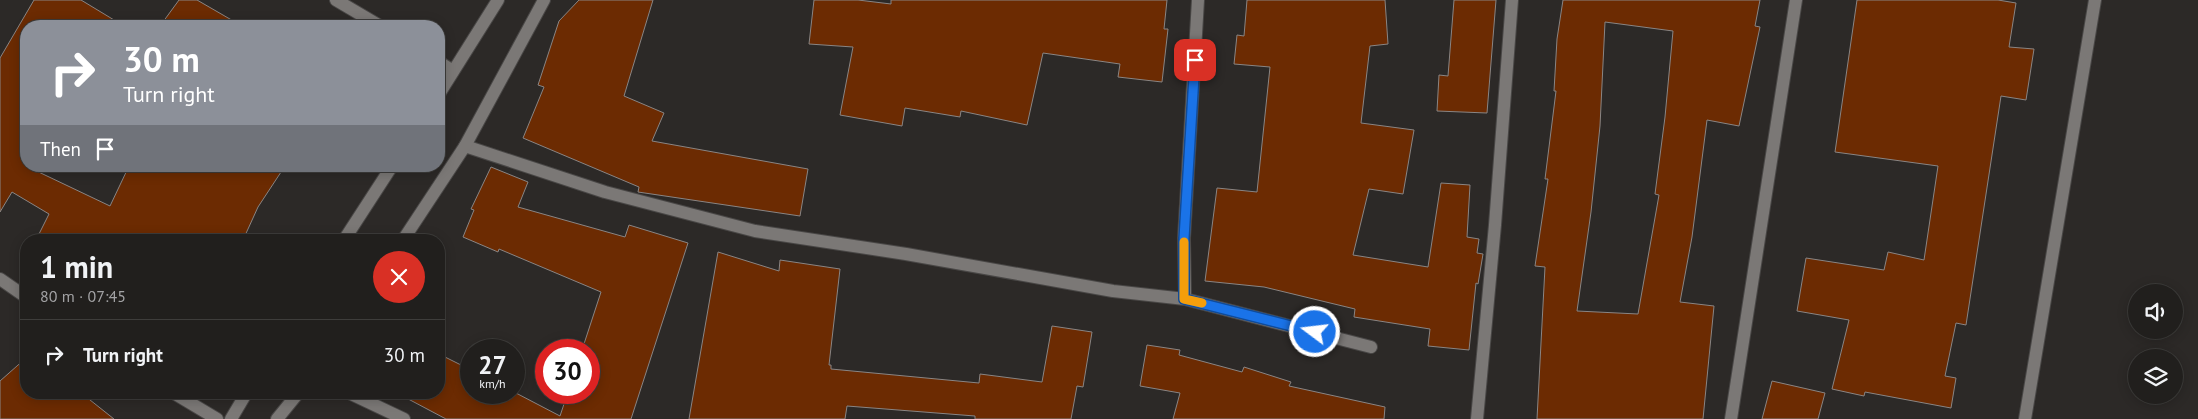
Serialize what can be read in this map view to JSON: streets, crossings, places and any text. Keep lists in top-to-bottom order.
{
  "page": {
    "turn": ["30 m", "Turn right"],
    "then": "Then",
    "heading": ["1 min", "80 m · 07:45"],
    "list": [
      {
        "name": "Turn right",
        "value": "30 m"
      }
    ],
    "speed": "27 km/h",
    "limit": "30"
  }
}
